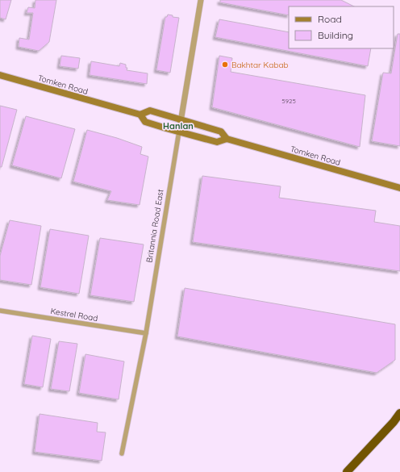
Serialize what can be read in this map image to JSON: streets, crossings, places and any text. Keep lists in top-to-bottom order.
{
  "streets": {
    "main road": ["Tomken Road"],
    "street": ["Britannia Road East", "Kestrel Road"]
  },
  "crossings": [
    ["Tomken Road", "Britannia Road East"],
    ["Britannia Road East", "Kestrel Road"]
  ],
  "districts": ["Hanlan"],
  "places": ["Bakhtar Kabab"],
  "house_numbers": ["5925"],
  "legend": ["Road", "Building"]
}
